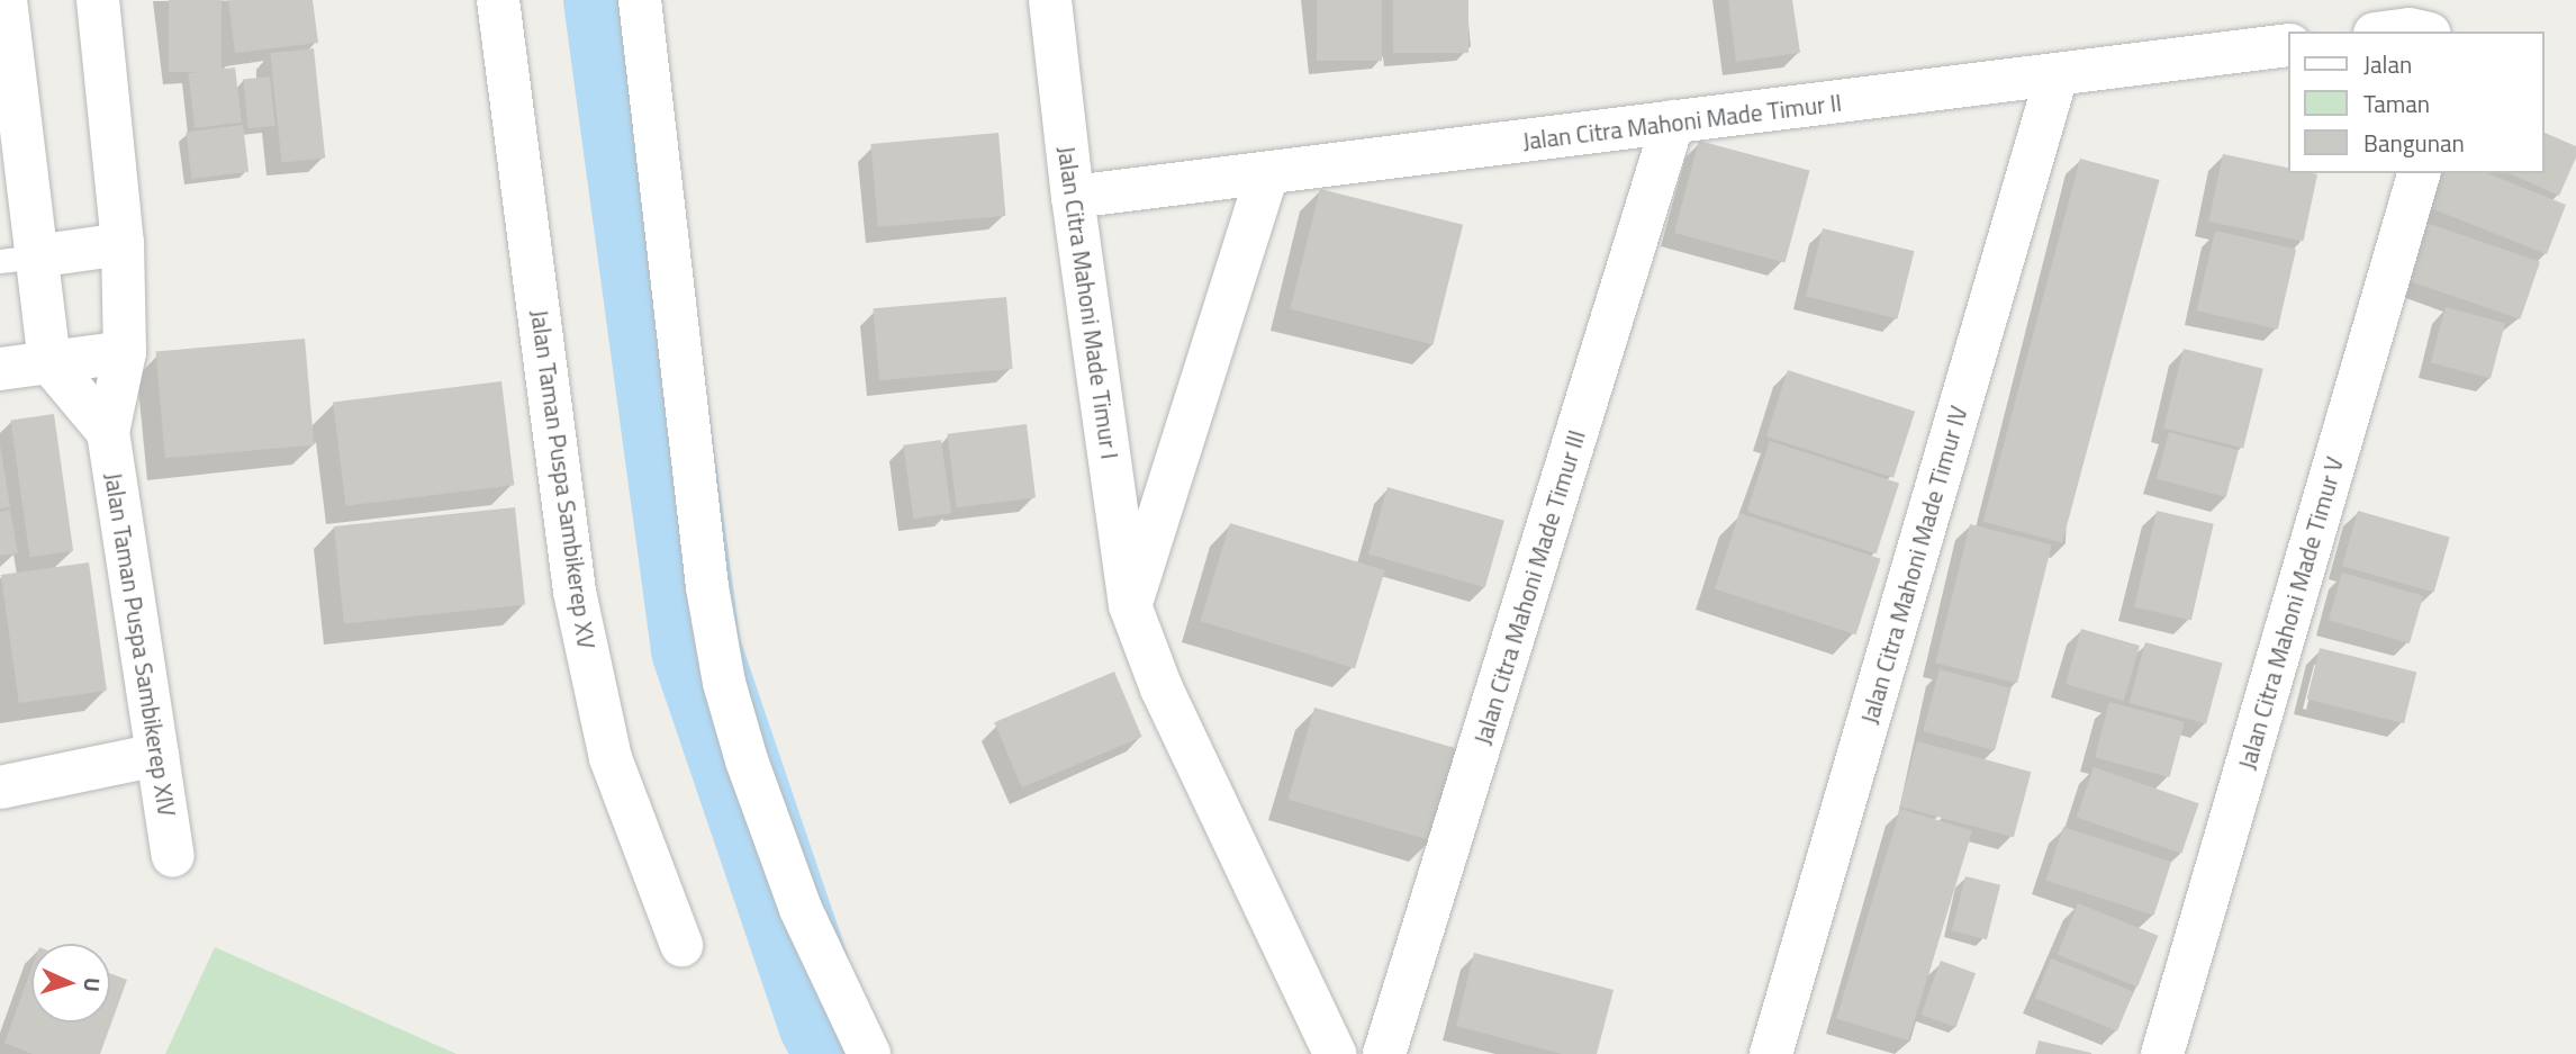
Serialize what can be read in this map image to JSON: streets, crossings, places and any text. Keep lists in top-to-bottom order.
{
  "streets": {
    "street": [
      "Jalan Citra Mahoni Made Timur II",
      "Jalan Citra Mahoni Made Timur I",
      "Jalan Taman Puspa Sambikerep XV",
      "Jalan Citra Mahoni Made Timur IV",
      "Jalan Citra Mahoni Made Timur III",
      "Jalan Citra Mahoni Made Timur V",
      "Jalan Taman Puspa Sambikerep XIV"
    ]
  },
  "crossings": [
    ["Jalan Citra Mahoni Made Timur II", "Jalan Citra Mahoni Made Timur I"],
    ["Jalan Citra Mahoni Made Timur II", "Jalan Citra Mahoni Made Timur IV"],
    ["Jalan Citra Mahoni Made Timur II", "Jalan Citra Mahoni Made Timur III"]
  ],
  "legend": ["Jalan", "Taman", "Bangunan"],
  "north": "right"
}
